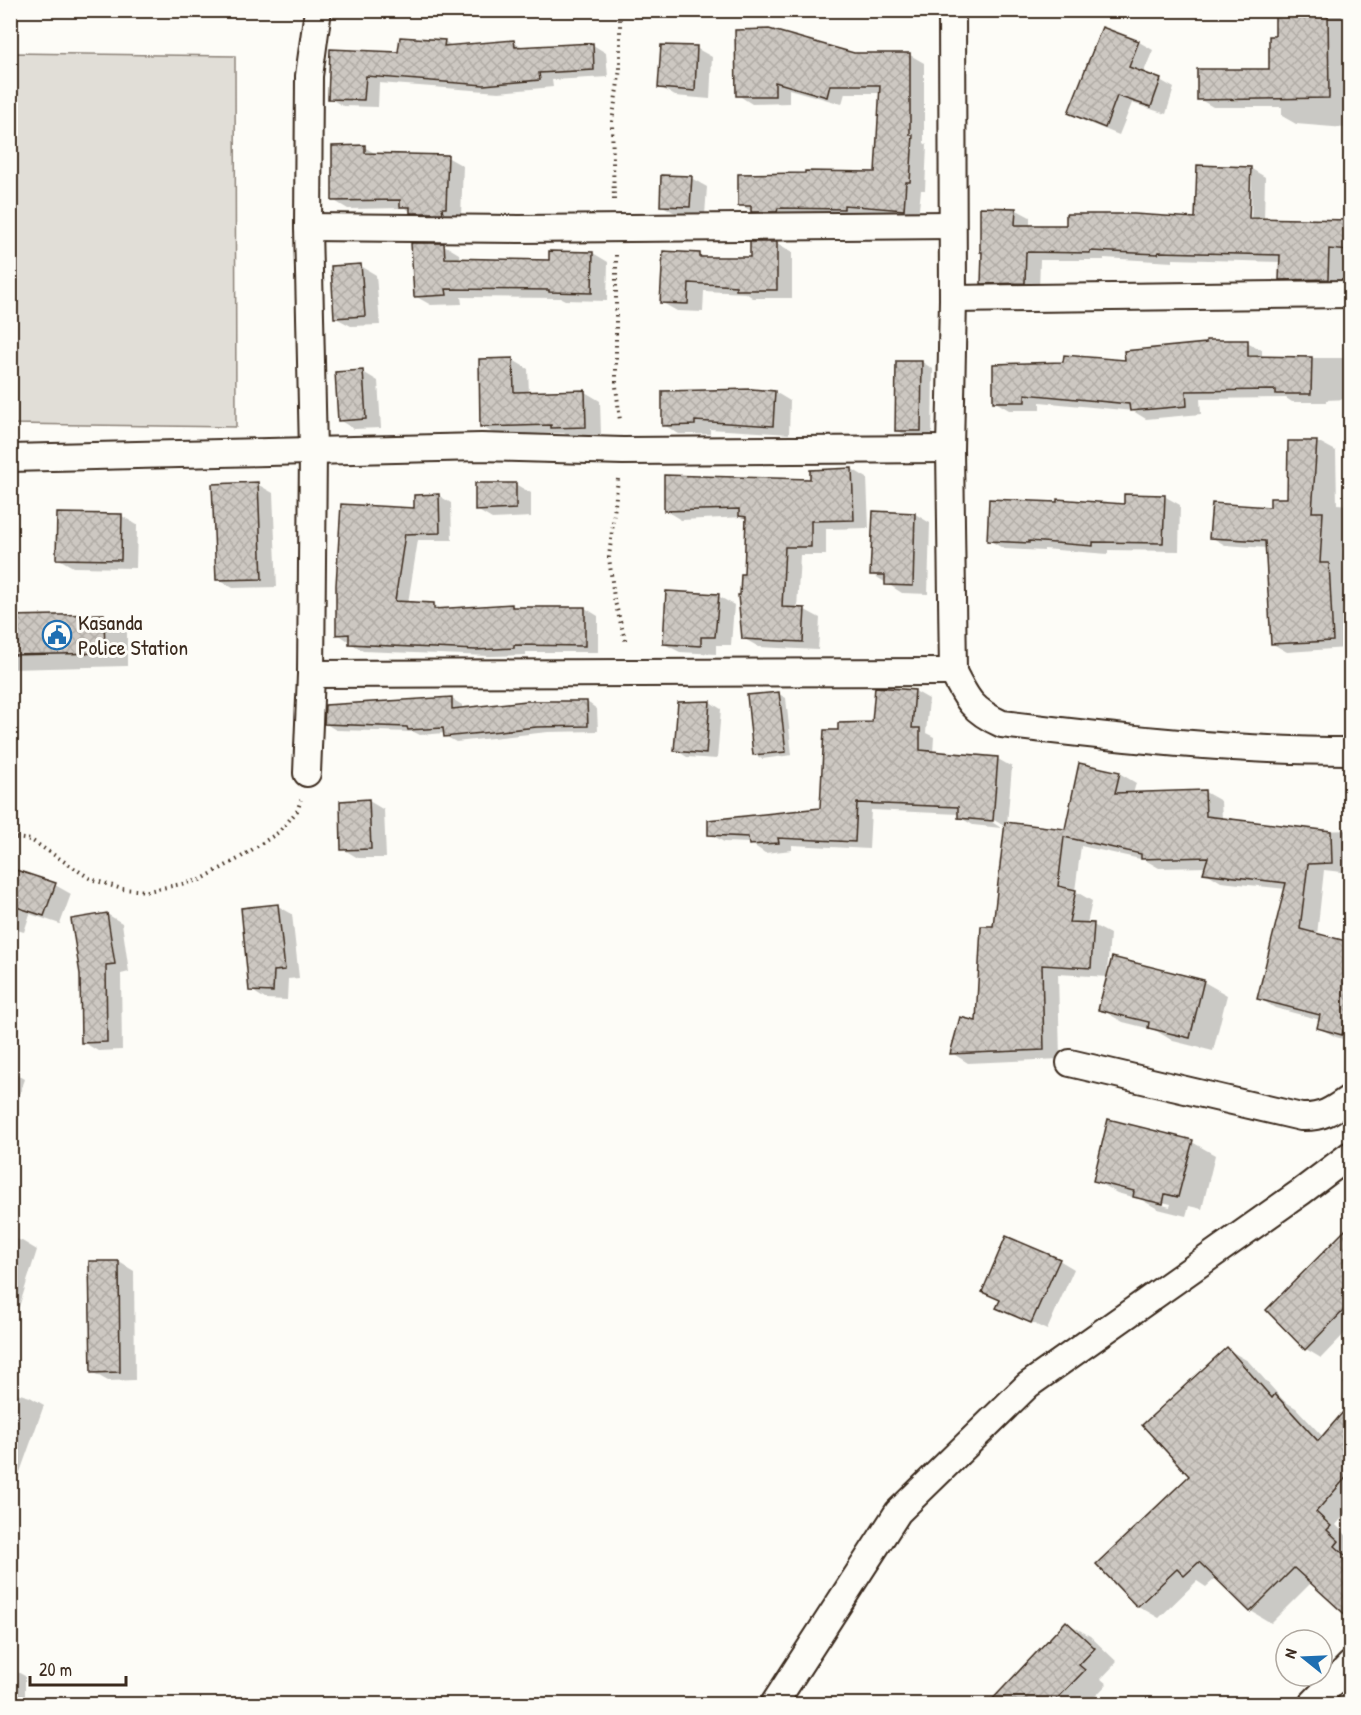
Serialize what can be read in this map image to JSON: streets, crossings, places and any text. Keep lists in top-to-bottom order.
{
  "places": {
    "public building": ["Kasanda Police Station"]
  },
  "scale_bar": "20 m",
  "north": "left"
}
